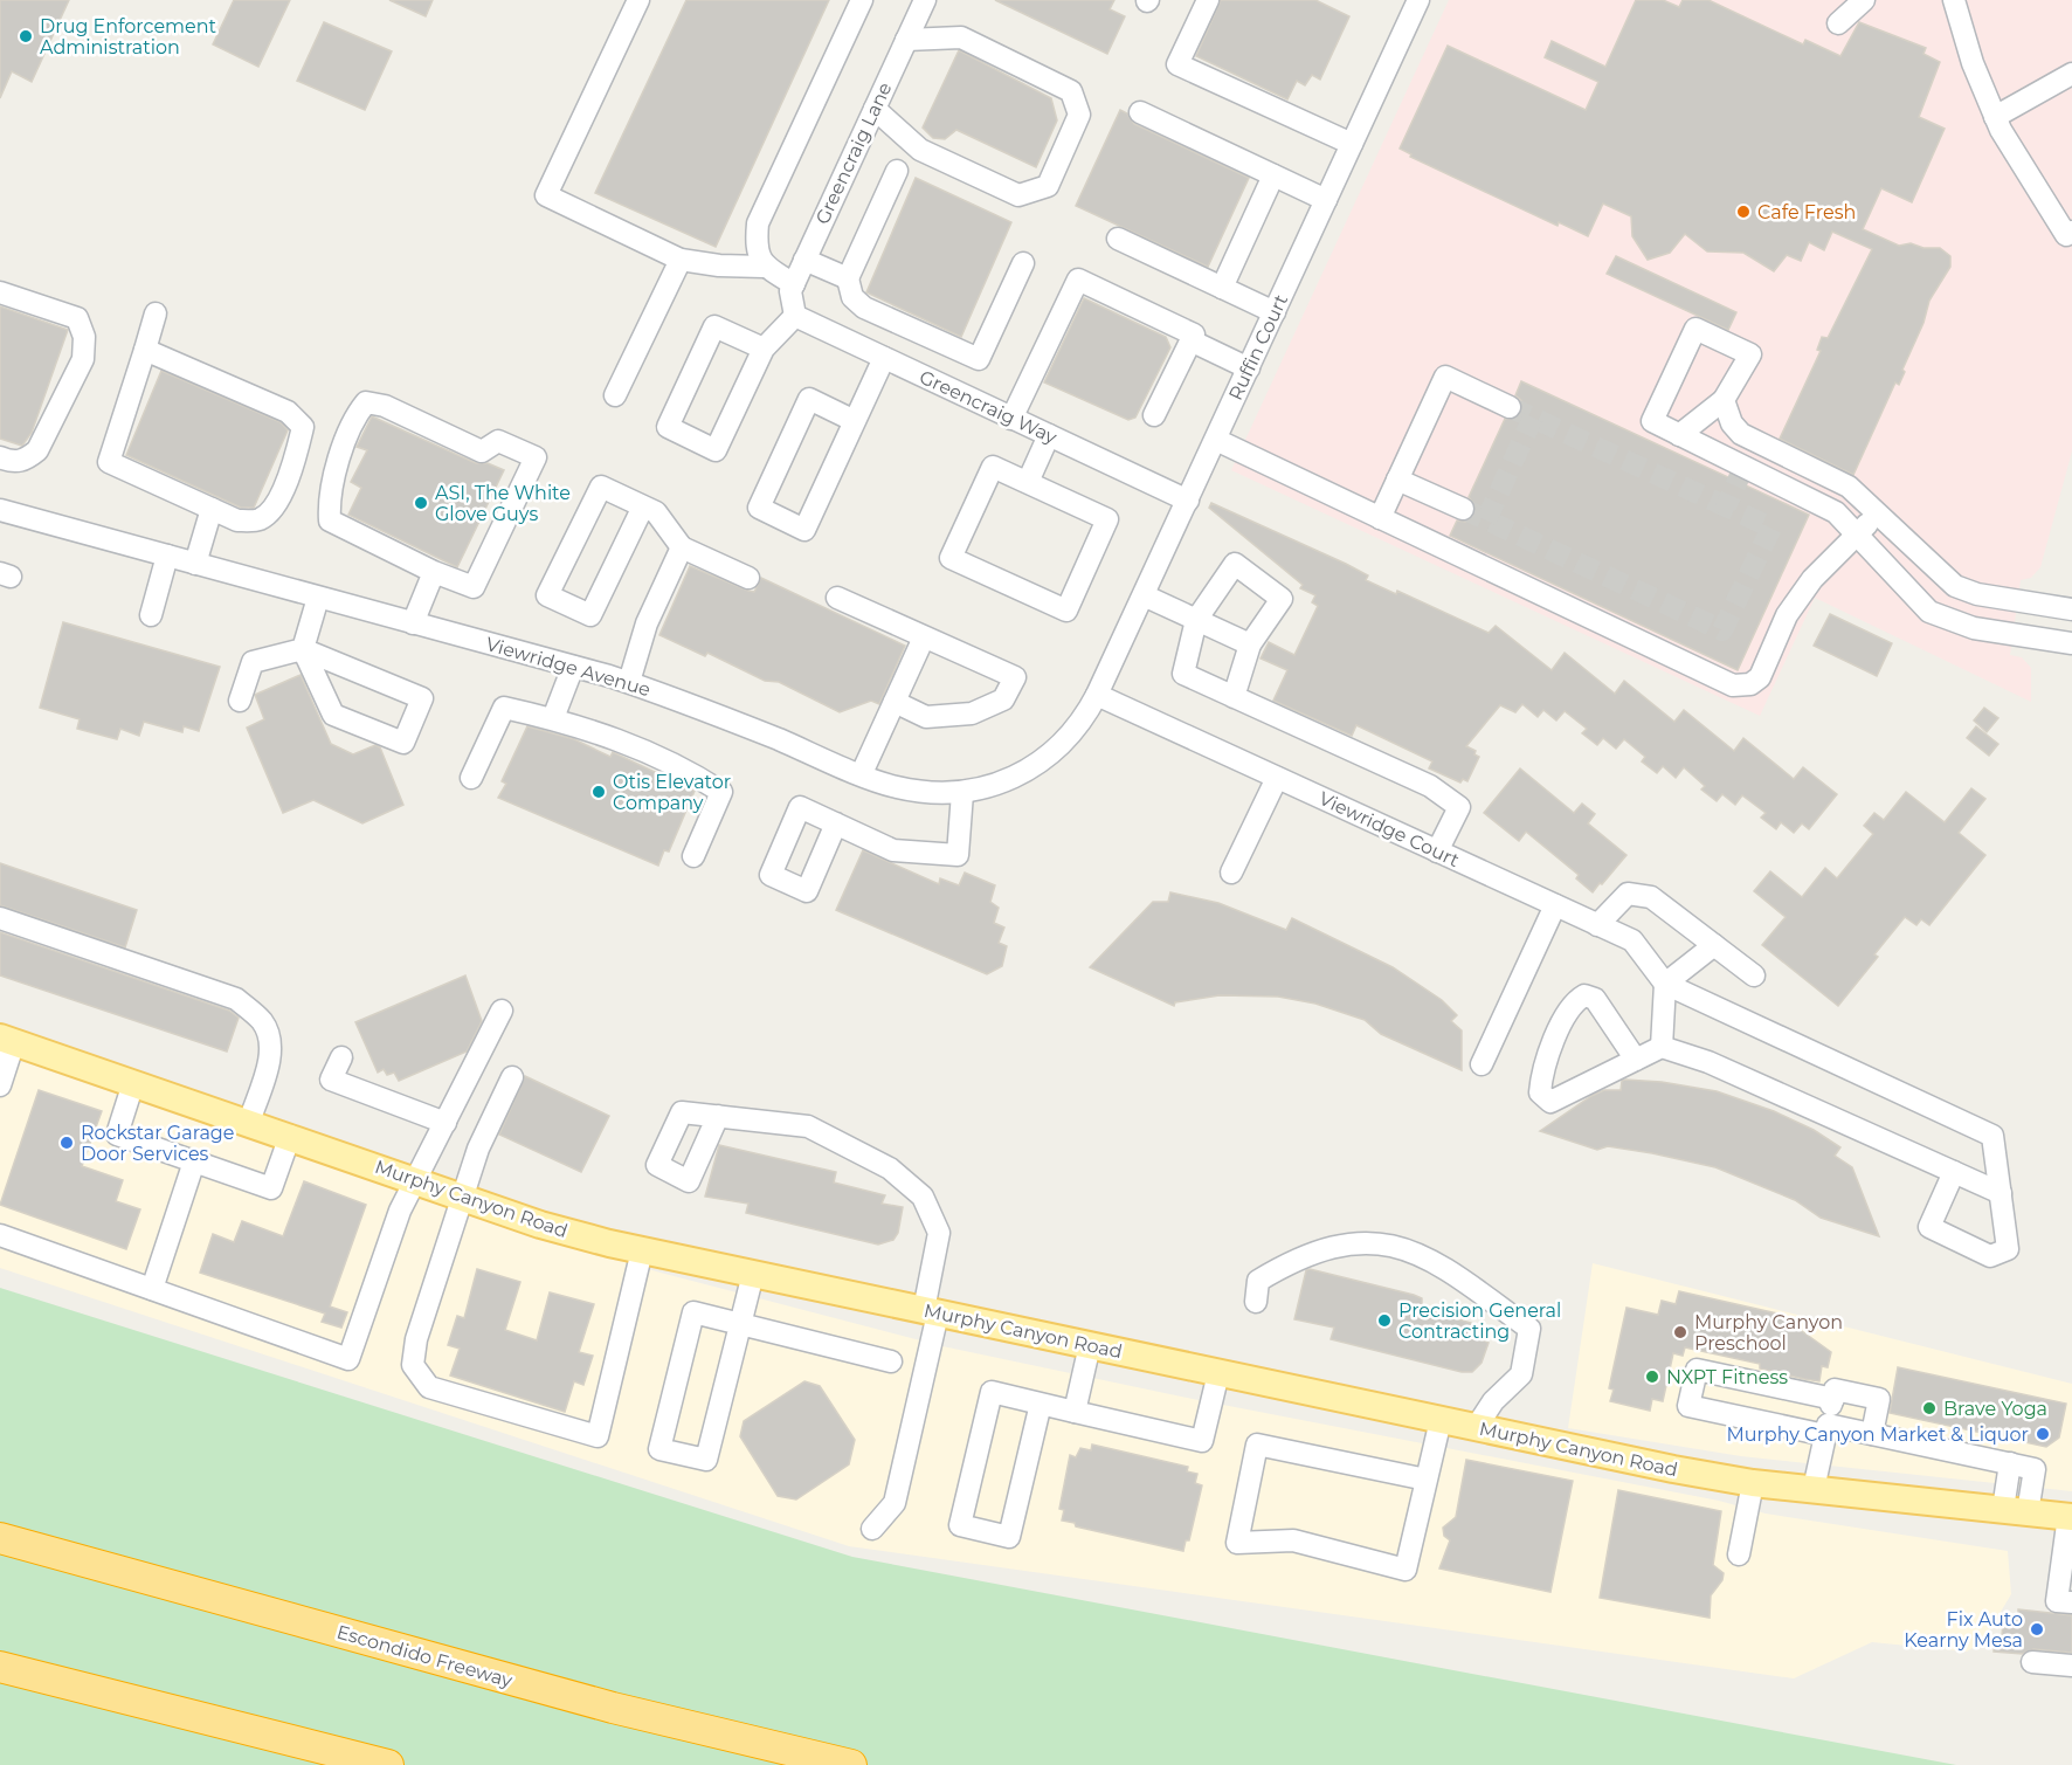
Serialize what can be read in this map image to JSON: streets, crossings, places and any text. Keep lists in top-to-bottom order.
{
  "streets": {
    "highway": ["Escondido Freeway"],
    "main road": ["Murphy Canyon Road"],
    "street": [
      "Greencraig Lane",
      "Ruffin Court",
      "Greencraig Way",
      "Viewridge Avenue",
      "Viewridge Court"
    ]
  },
  "crossings": [
    ["Greencraig Lane", "Greencraig Way"],
    ["Ruffin Court", "Greencraig Way"],
    ["Ruffin Court", "Viewridge Avenue"],
    ["Ruffin Court", "Viewridge Court"],
    ["Viewridge Avenue", "Viewridge Court"]
  ],
  "places": [
    "Drug Enforcement Administration",
    "Cafe Fresh",
    "ASI, The White Glove Guys",
    "Otis Elevator Company",
    "Rockstar Garage Door Services",
    "Precision General Contracting",
    "Murphy Canyon Preschool",
    "NXPT Fitness",
    "Brave Yoga",
    "Murphy Canyon Market & Liquor",
    "Fix Auto Kearny Mesa"
  ]
}
